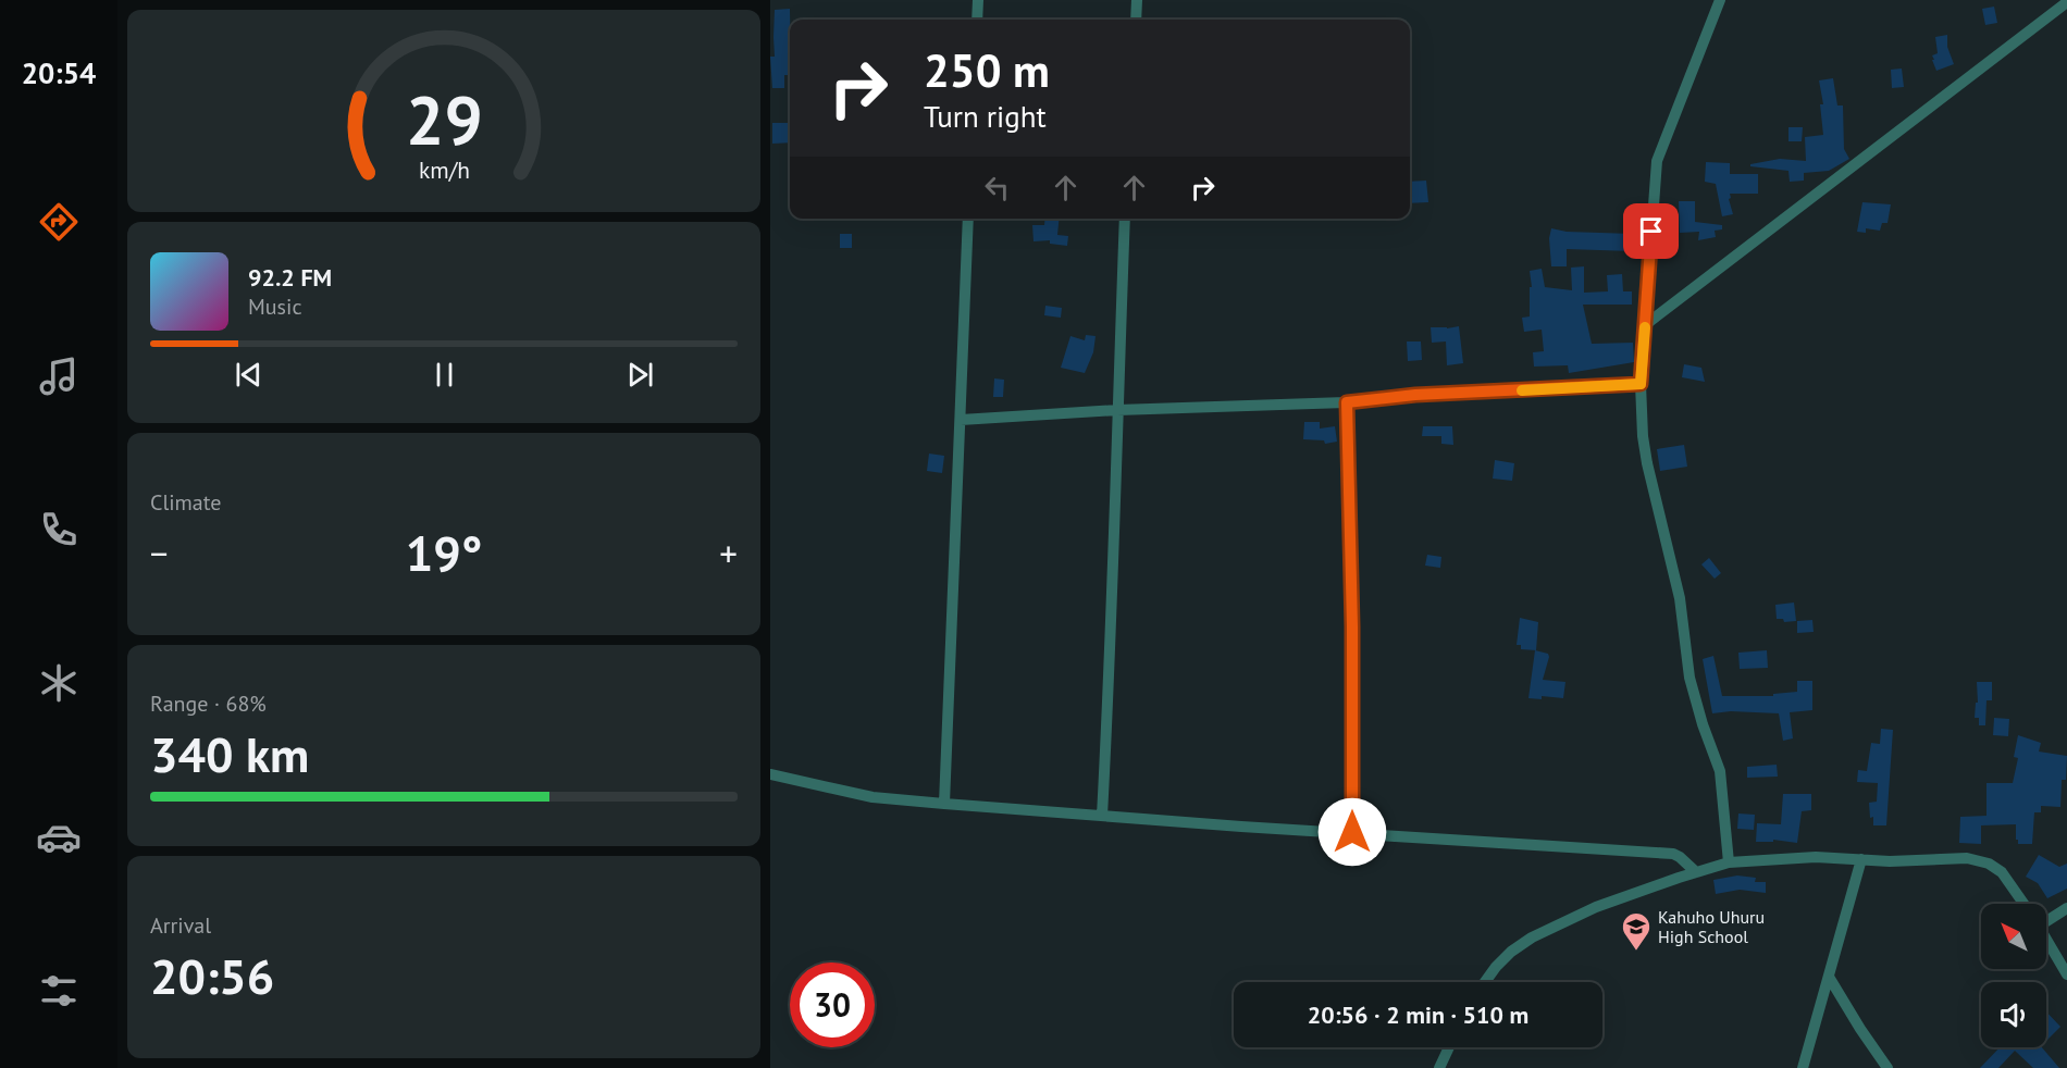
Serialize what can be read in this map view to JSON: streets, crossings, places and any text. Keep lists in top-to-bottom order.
{
  "places": {
    "school or university": ["Kahuho Uhuru High School"]
  },
  "north": "top left",
  "page": {
    "tabs": "20:54",
    "turn": ["250 m", "Turn right"],
    "song": ["92.2 FM", "Music"],
    "tile": [
      "Climate",
      ["Range · 68%", "340 km"],
      ["Arrival", "20:56"]
    ],
    "heat": ["−", "19°", "+"],
    "limit": "30",
    "trip": "20:56 · 2 min · 510 m",
    "gauge": ["29", "km/h"]
  }
}
